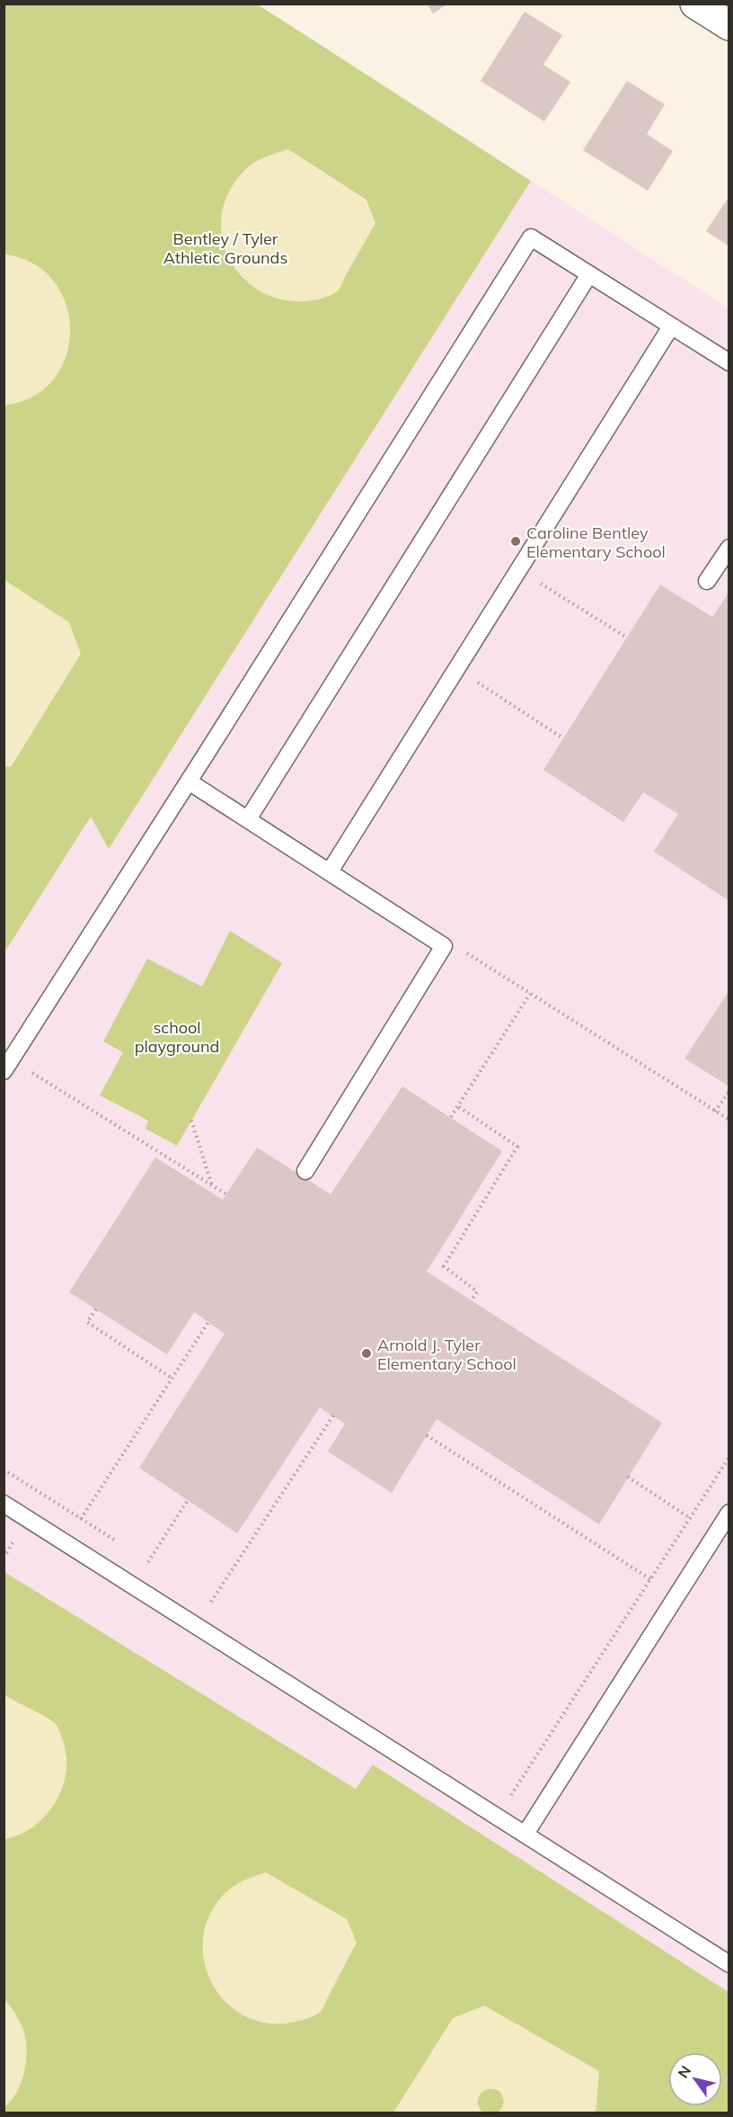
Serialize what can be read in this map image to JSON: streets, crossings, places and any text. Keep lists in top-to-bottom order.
{
  "parks": ["Bentley / Tyler Athletic Grounds", "school playground"],
  "places": ["Caroline Bentley Elementary School", "Arnold J. Tyler Elementary School"],
  "north": "top left"
}
